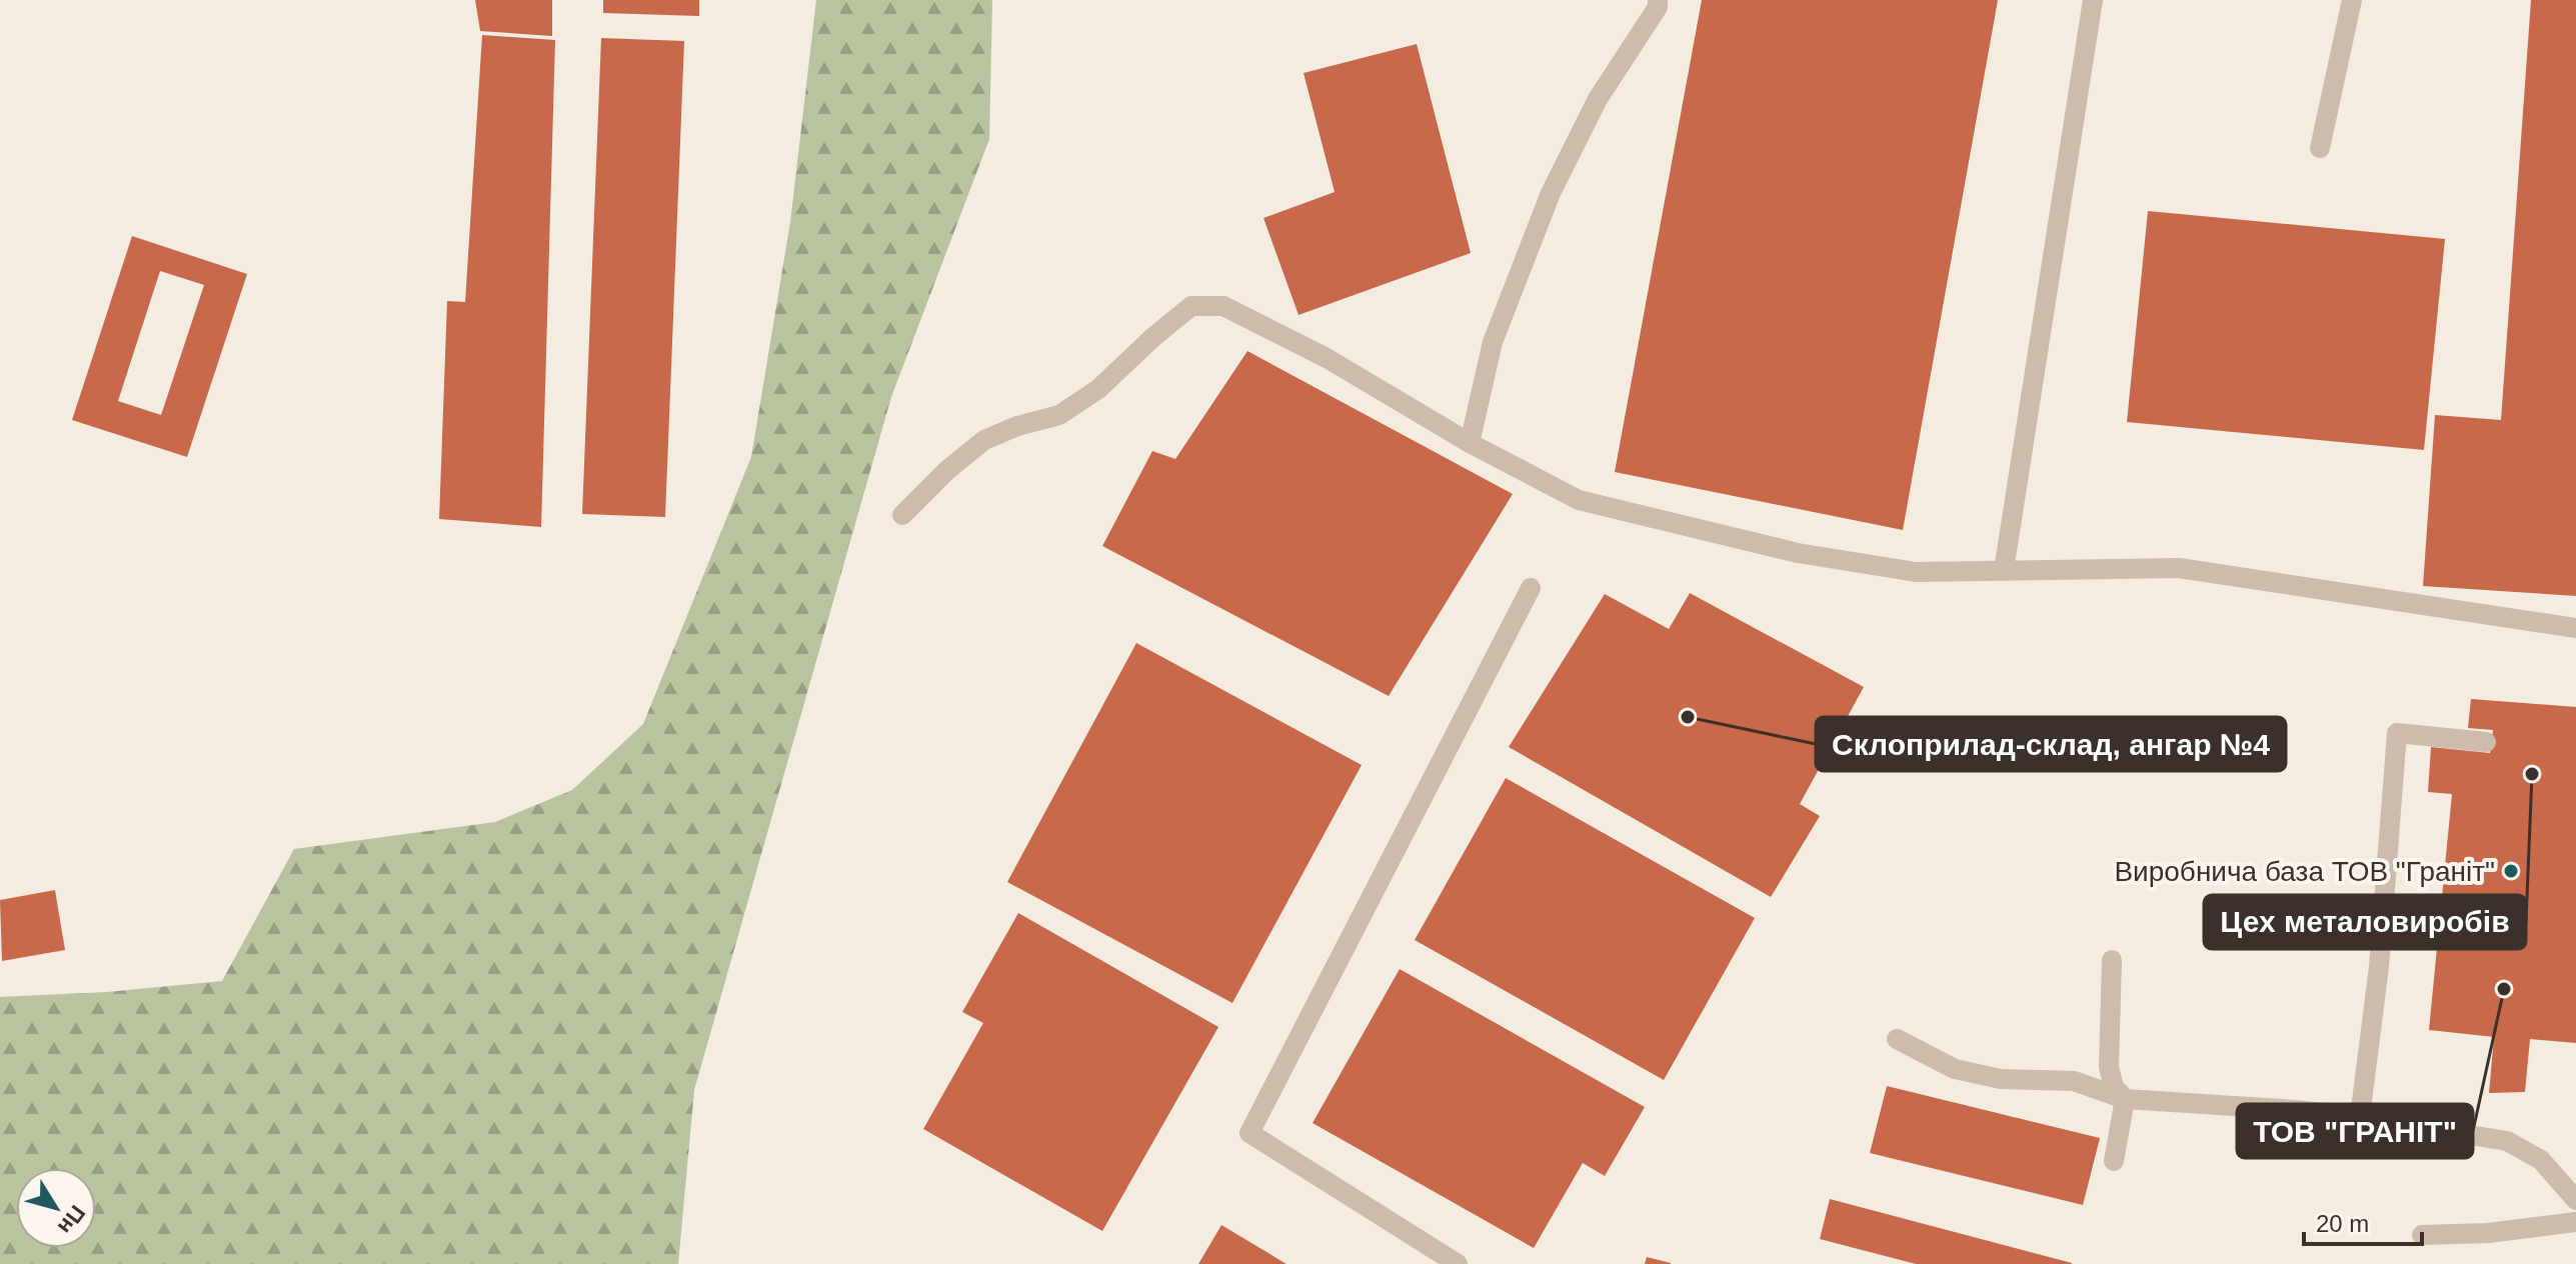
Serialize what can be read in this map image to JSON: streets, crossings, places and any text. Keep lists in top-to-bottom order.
{
  "places": [
    "Склоприлад-склад, ангар №4",
    "Цех металовиробів",
    "Виробнича база ТОВ \"Граніт\"",
    "ТОВ \"ГРАНІТ\""
  ],
  "scale_bar": "20 m",
  "north": "bottom right"
}
